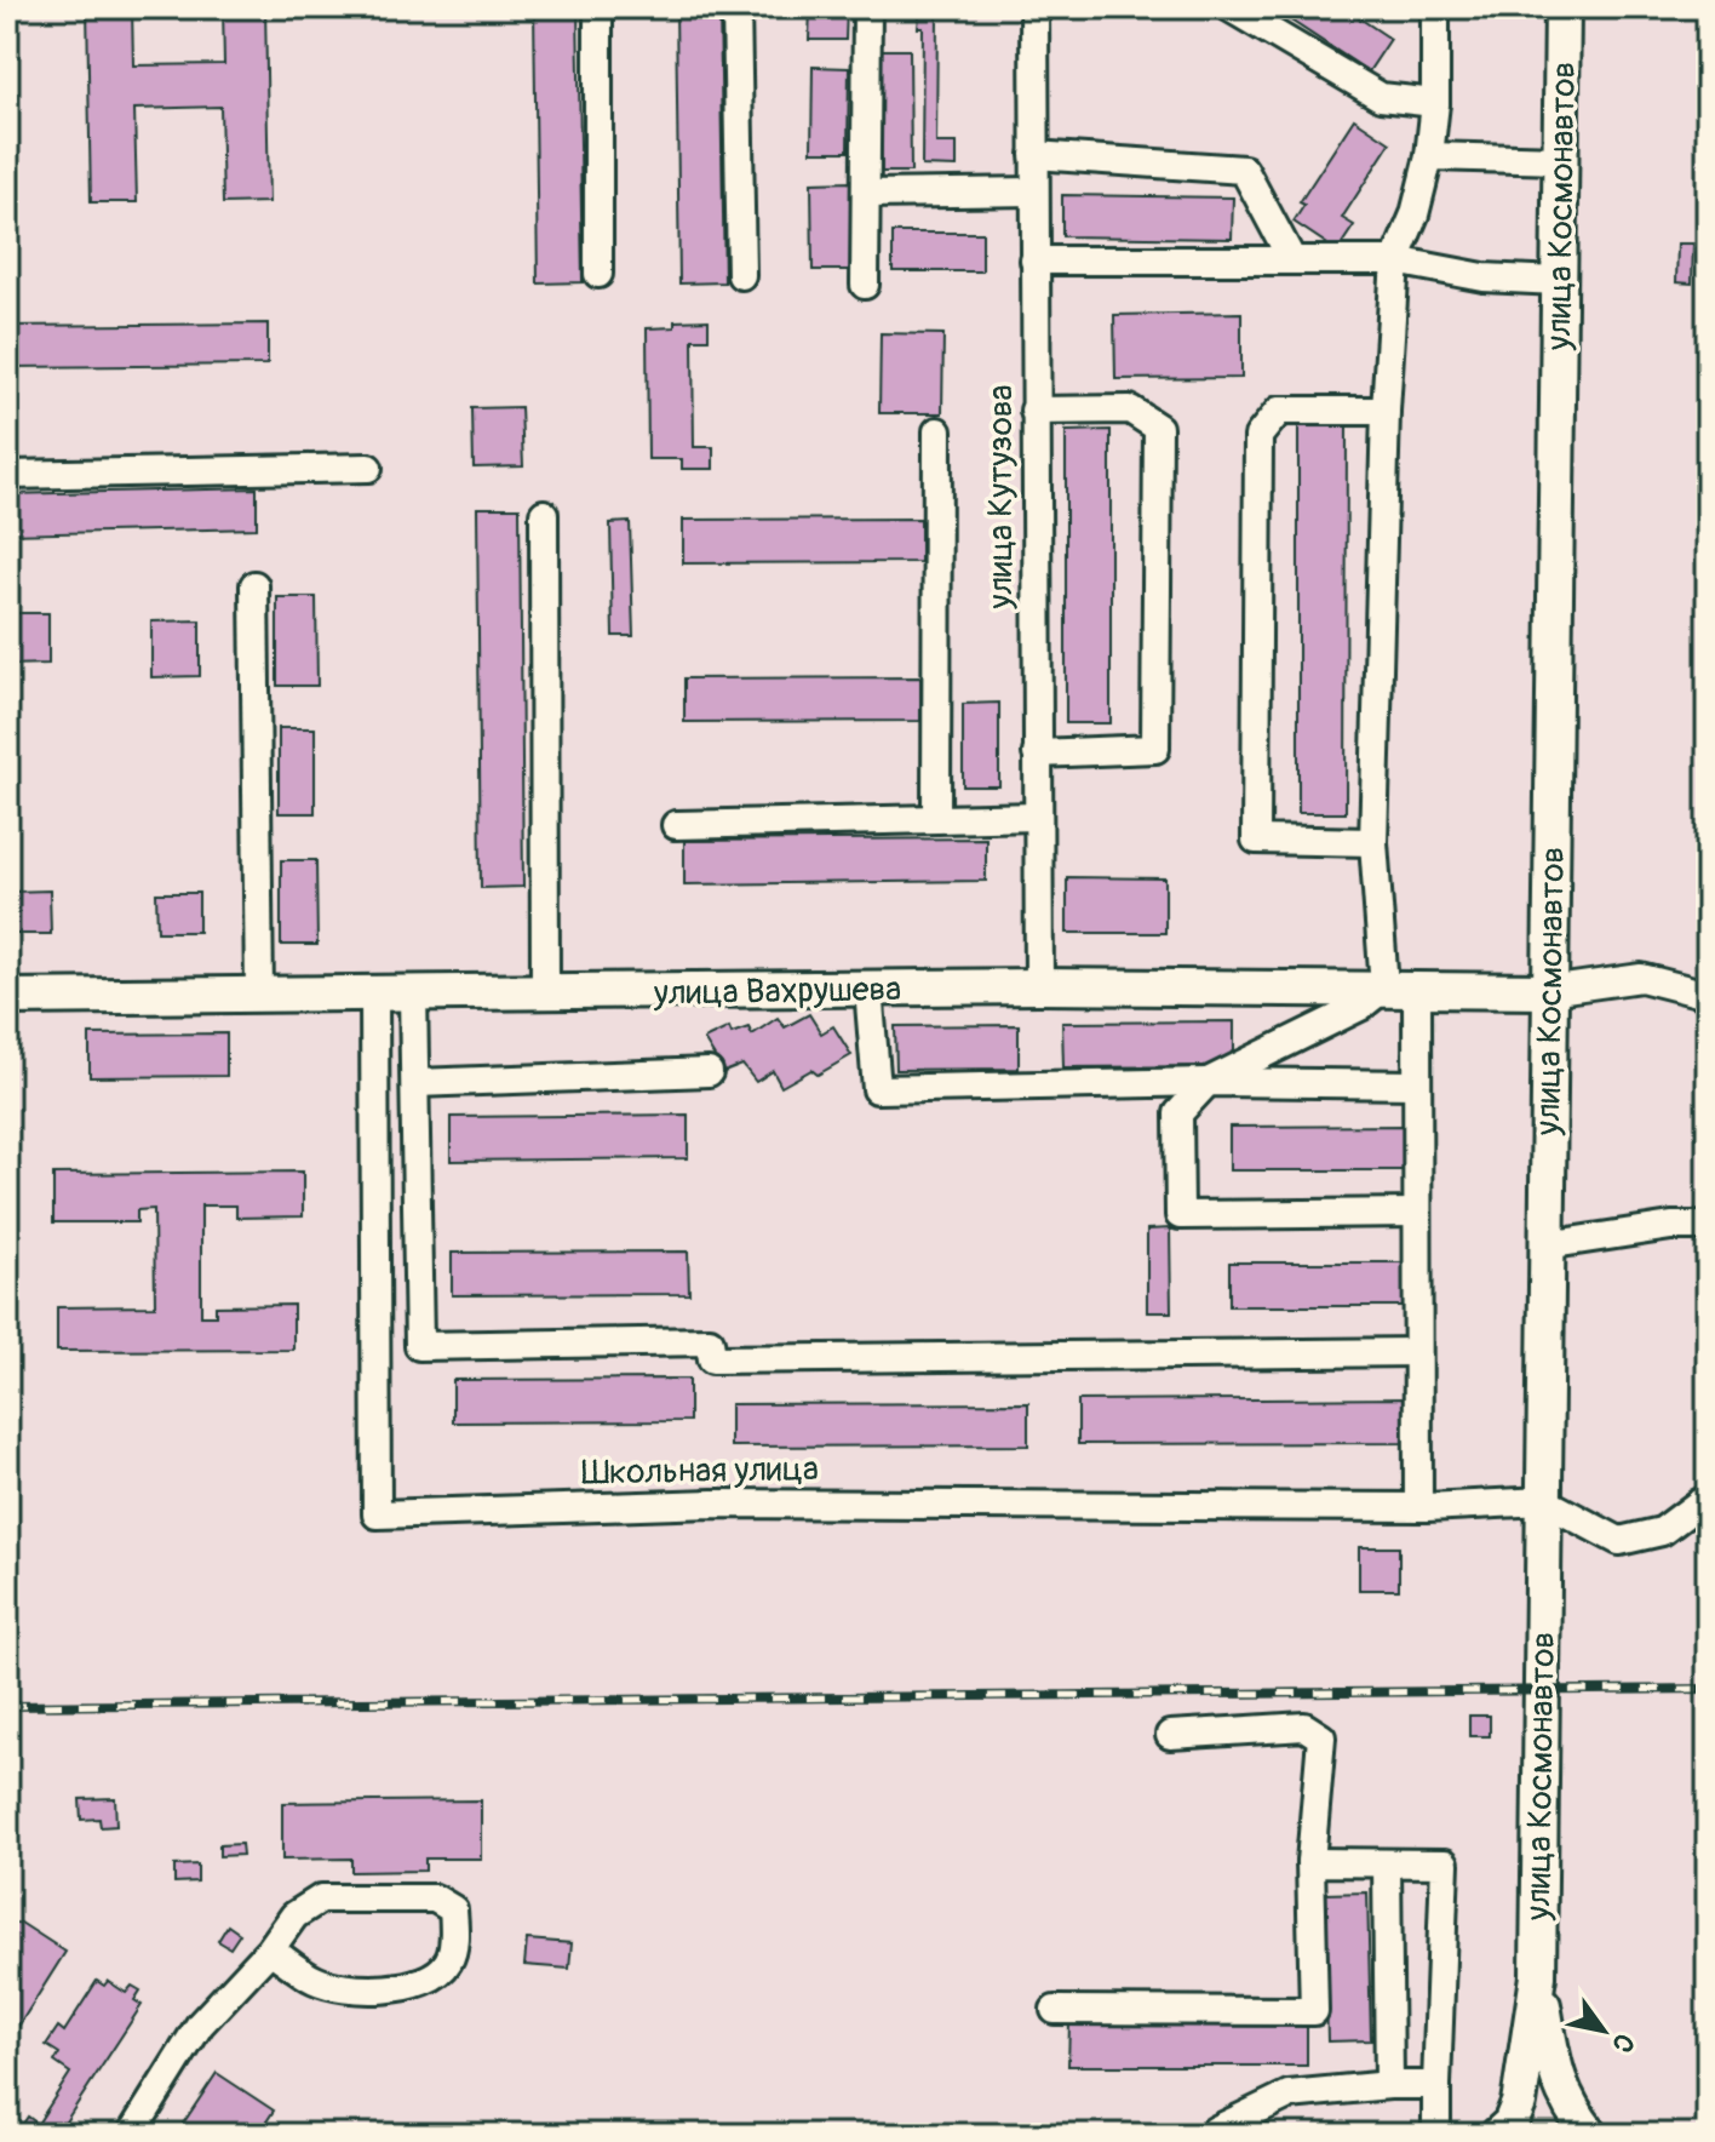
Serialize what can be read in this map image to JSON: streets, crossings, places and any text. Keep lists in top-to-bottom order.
{
  "streets": {
    "main road": ["улица Космонавтов", "улица Вахрушева"],
    "street": ["улица Кутузова", "Школьная улица"]
  },
  "crossings": [
    ["улица Космонавтов", "улица Вахрушева"],
    ["улица Космонавтов", "Школьная улица"],
    ["улица Кутузова", "улица Вахрушева"],
    ["улица Вахрушева", "Школьная улица"]
  ],
  "north": "bottom right"
}
